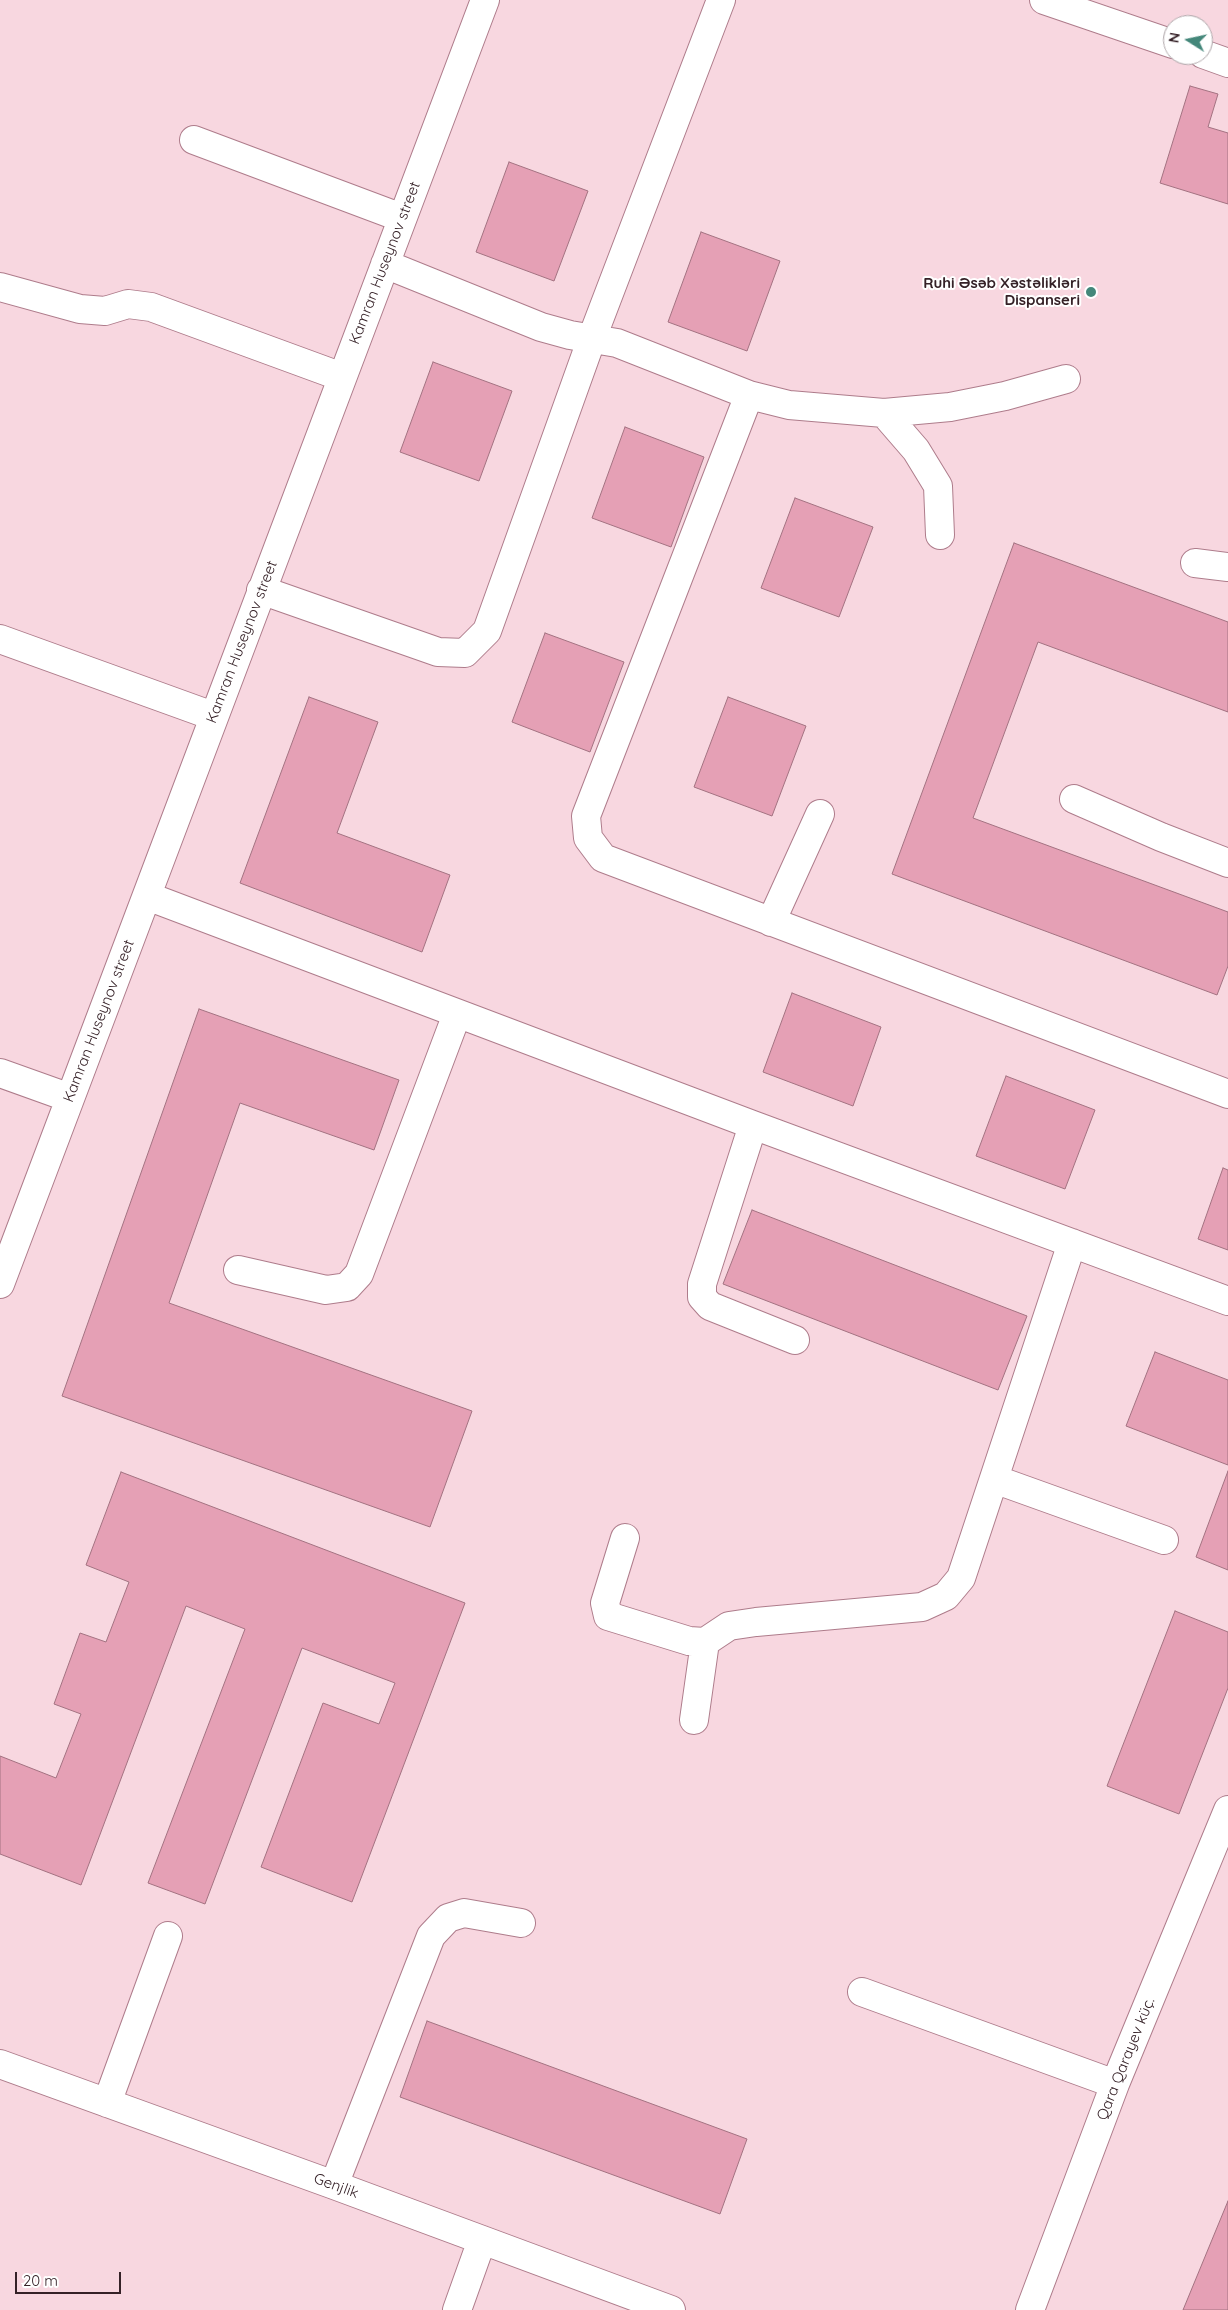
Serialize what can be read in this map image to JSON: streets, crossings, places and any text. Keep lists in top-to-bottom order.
{
  "streets": {
    "street": ["Kamran Huseynov street", "Qara Qarayev küç.", "Genjlik"]
  },
  "places": ["Ruhi Əsəb Xəstəlikləri Dispanseri"],
  "scale_bar": "20 m",
  "north": "left"
}
